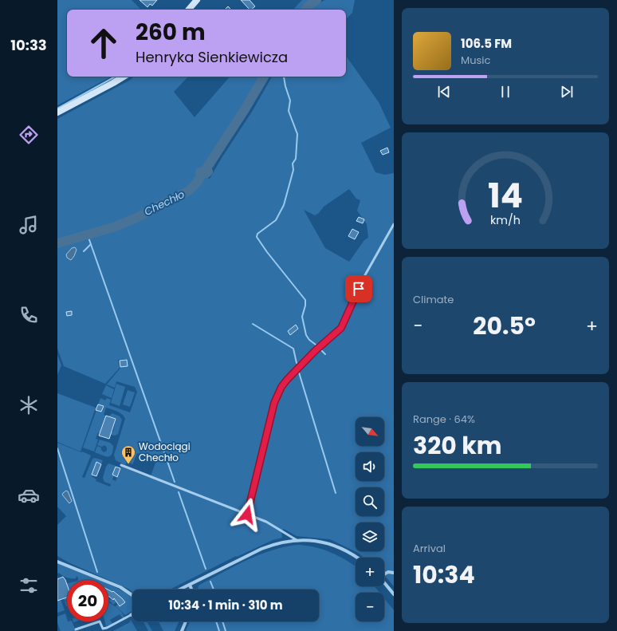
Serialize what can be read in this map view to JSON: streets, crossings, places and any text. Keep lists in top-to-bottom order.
{
  "water": ["Chechło"],
  "places": {
    "building": ["Wodociągi Chechło"]
  },
  "north": "bottom right",
  "page": {
    "tabs": "10:33",
    "turn": ["260 m", "Henryka Sienkiewicza"],
    "song": ["106.5 FM", "Music"],
    "tile": [
      "Climate",
      ["Range · 64%", "320 km"],
      ["Arrival", "10:34"]
    ],
    "heat": ["−", "20.5°", "+"],
    "map_buttons": ["+", "−"],
    "limit": "20",
    "trip": "10:34 · 1 min · 310 m",
    "gauge": ["14", "km/h"]
  }
}
